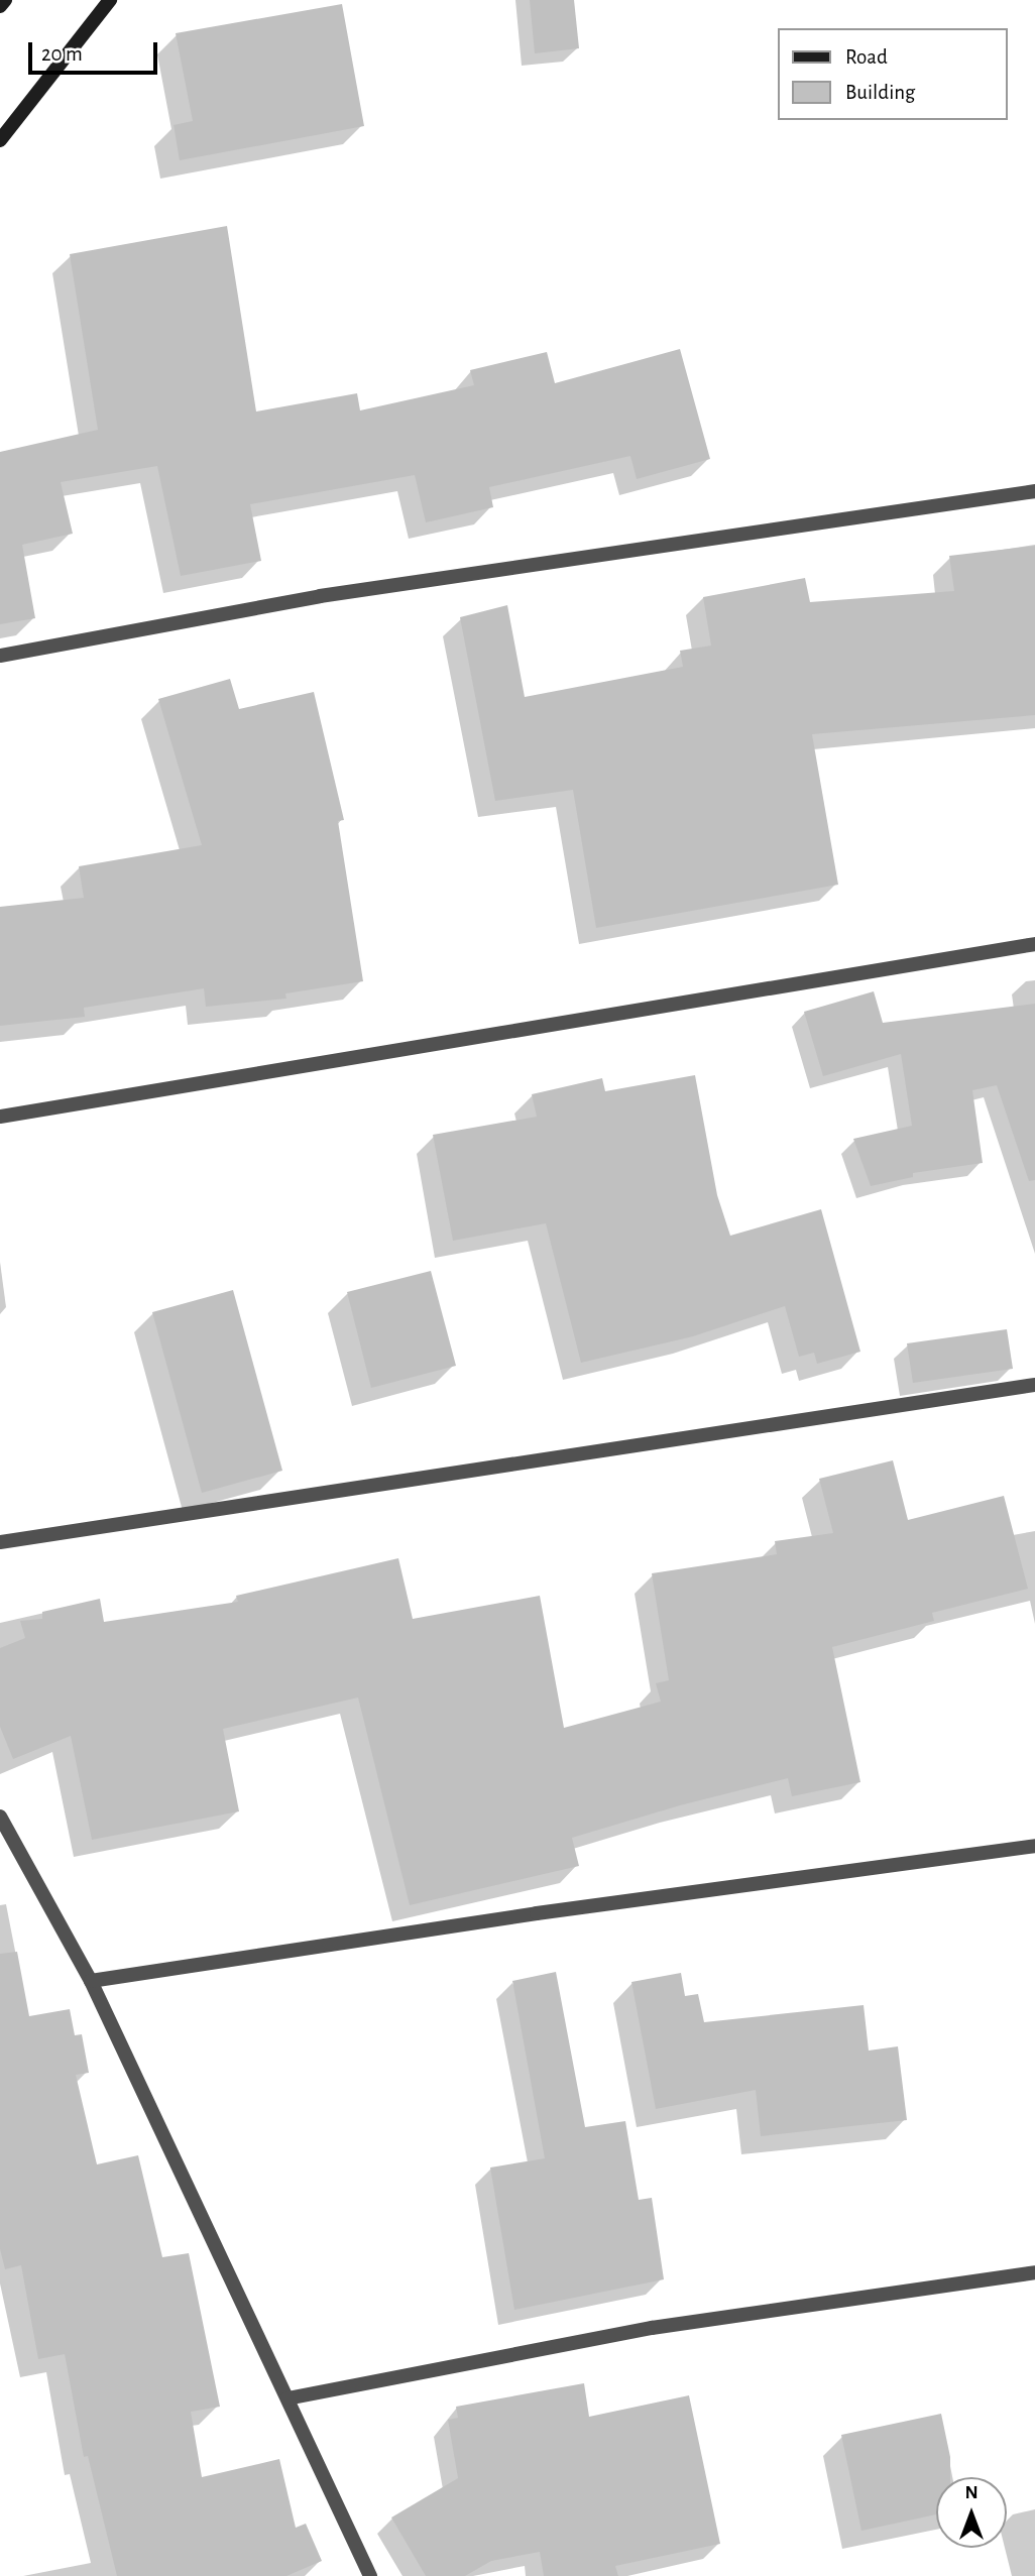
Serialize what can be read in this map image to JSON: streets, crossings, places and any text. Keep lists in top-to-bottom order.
{
  "legend": ["Road", "Building"],
  "scale_bar": "20 m",
  "north": "top"
}
